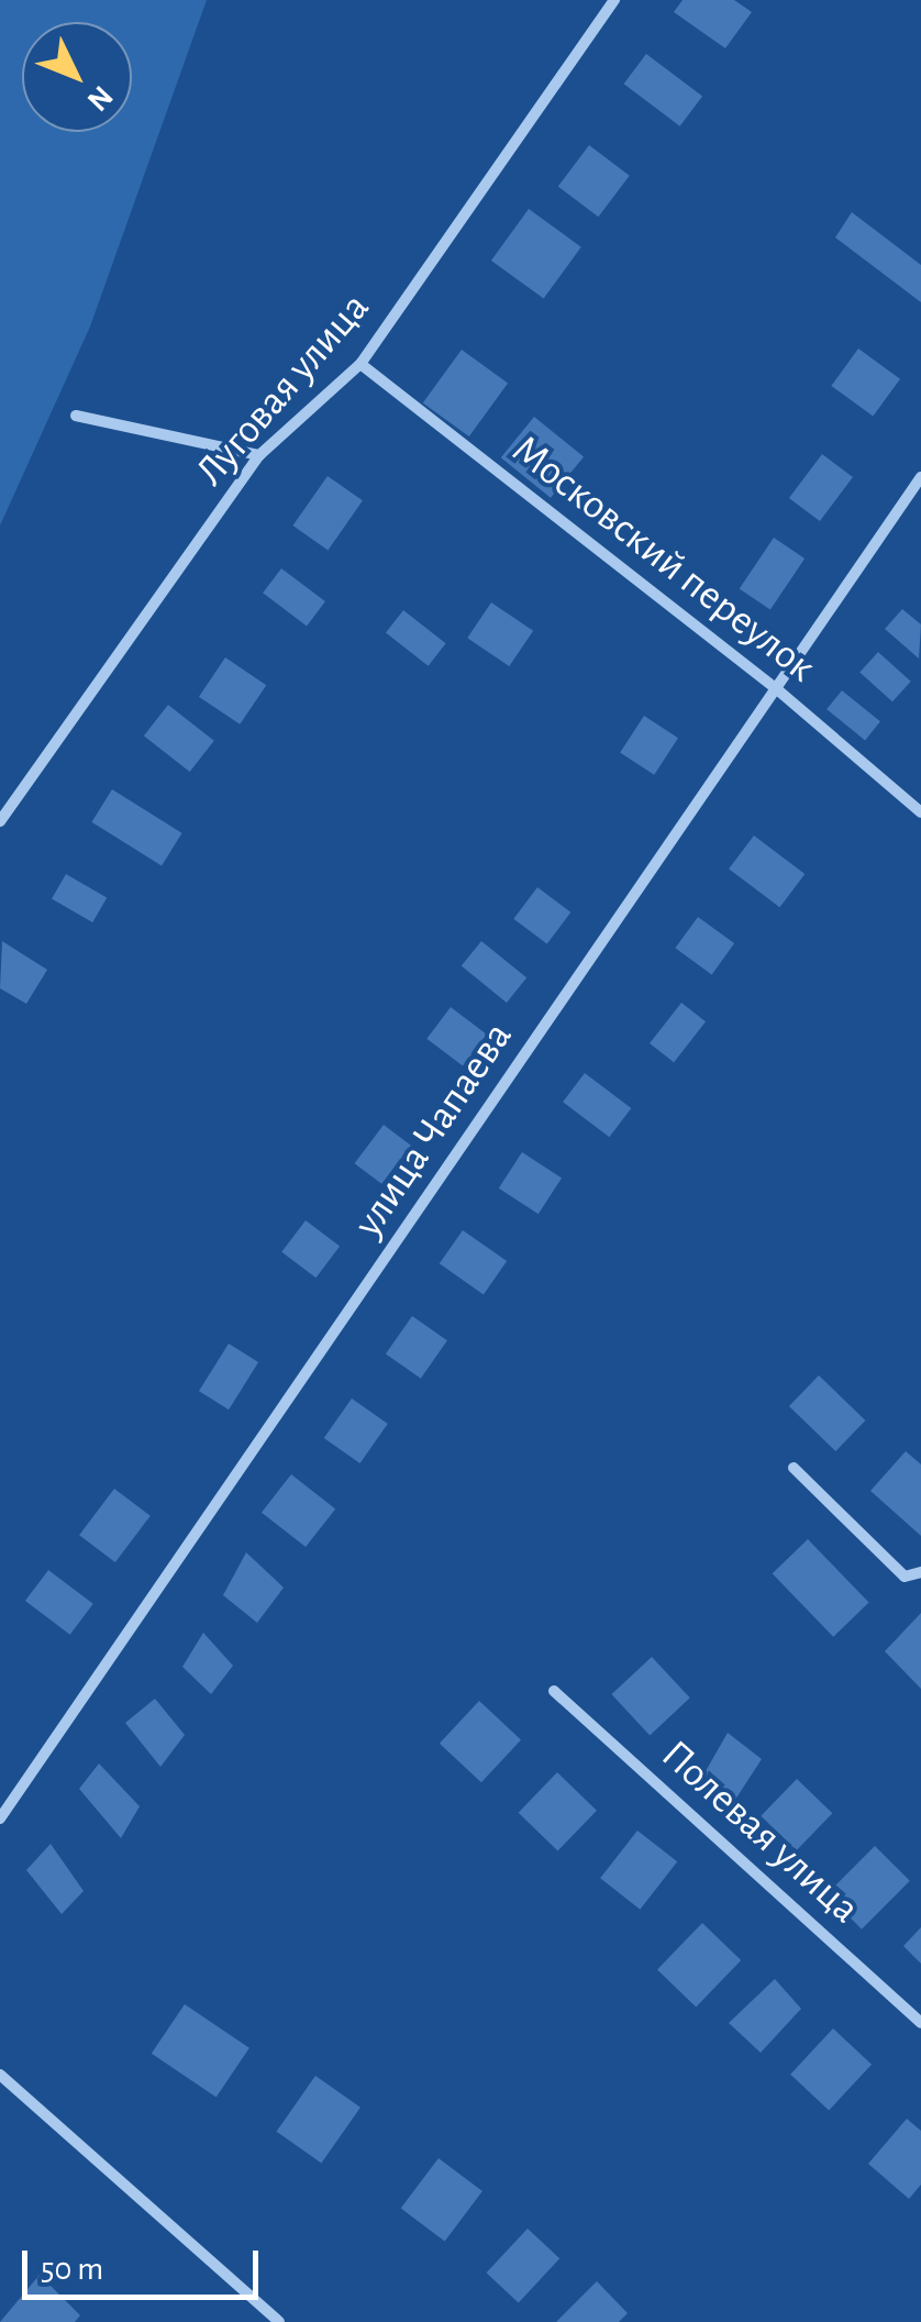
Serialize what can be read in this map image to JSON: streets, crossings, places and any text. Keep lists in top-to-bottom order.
{
  "streets": {
    "street": [
      "Луговая улица",
      "Московский переулок",
      "улица Чапаева",
      "Полевая улица"
    ]
  },
  "crossings": [
    ["Луговая улица", "Московский переулок"],
    ["Московский переулок", "улица Чапаева"]
  ],
  "scale_bar": "50 m",
  "north": "bottom right"
}
